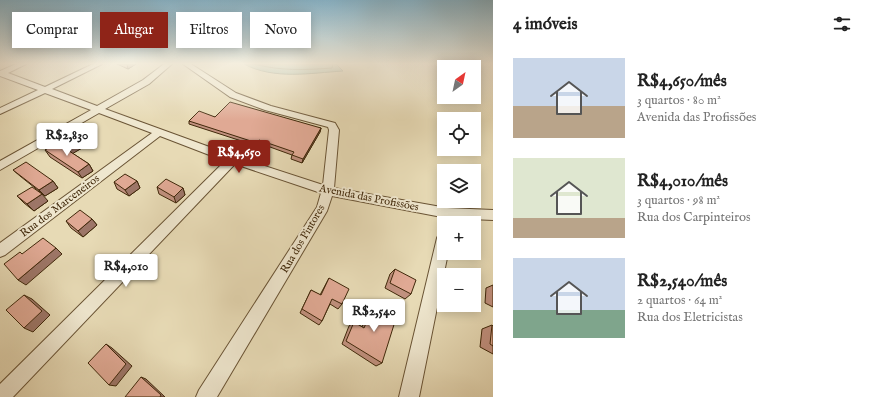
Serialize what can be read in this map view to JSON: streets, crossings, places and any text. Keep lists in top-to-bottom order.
{
  "streets": {
    "street": ["Avenida das Profissões", "Rua dos Marceneiros", "Rua dos Pintores"]
  },
  "crossings": [
    ["Avenida das Profissões", "Rua dos Marceneiros"],
    ["Avenida das Profissões", "Rua dos Pintores"]
  ],
  "north": "top right",
  "page": {
    "heading": "4 imóveis",
    "chip": [
      "Comprar",
      "Alugar",
      "Filtros",
      "Novo"
    ],
    "list": [
      {
        "name": "R$4,650/mês",
        "note": "3 quartos · 80 m² · Avenida das Profissões"
      },
      {
        "name": "R$4,010/mês",
        "note": "3 quartos · 98 m² · Rua dos Carpinteiros"
      },
      {
        "name": "R$2,540/mês",
        "note": "2 quartos · 64 m² · Rua dos Eletricistas"
      }
    ],
    "map_buttons": ["+", "−"],
    "price": [
      "R$2,830",
      "R$4,650",
      "R$4,010",
      "R$2,540"
    ]
  }
}
